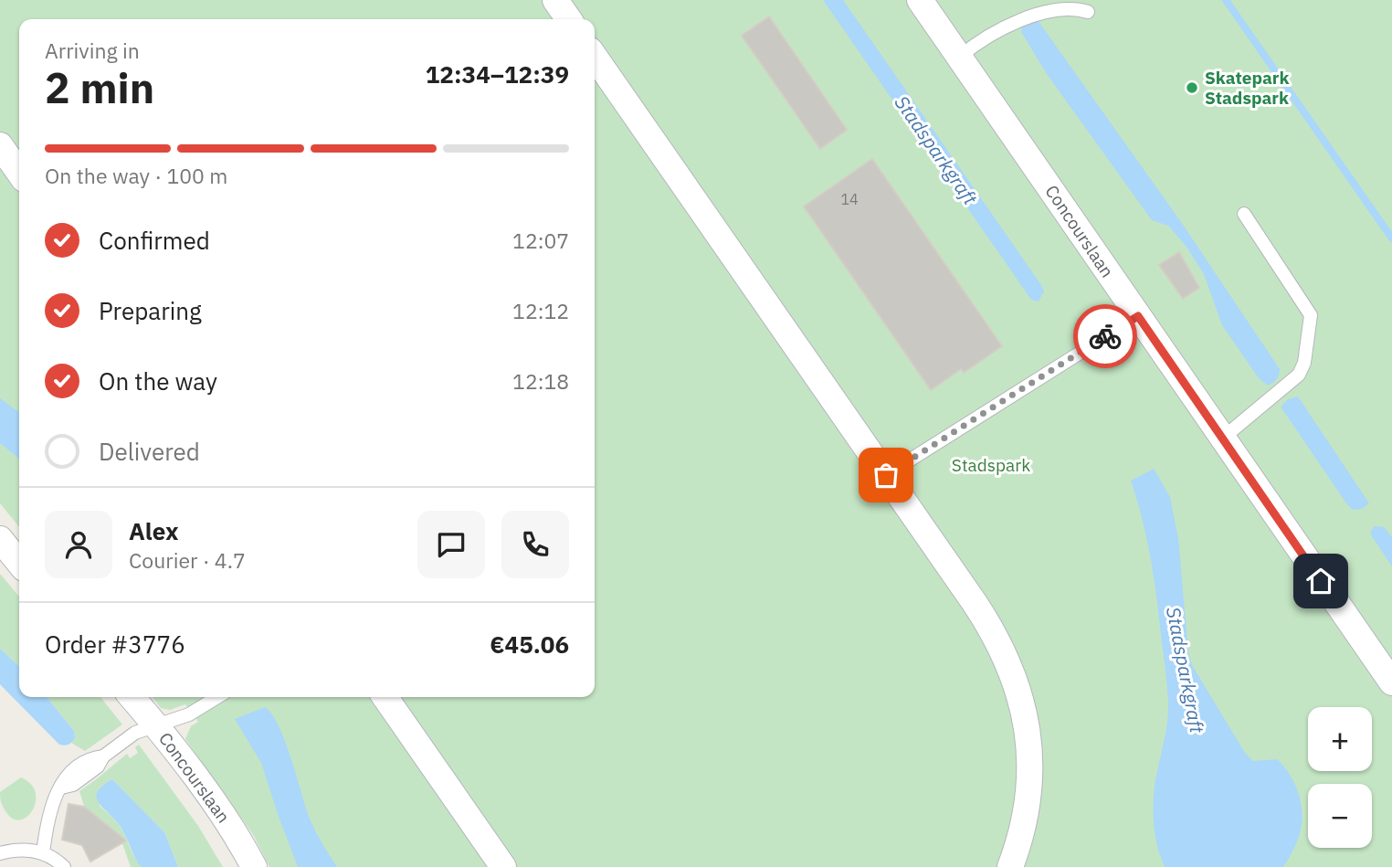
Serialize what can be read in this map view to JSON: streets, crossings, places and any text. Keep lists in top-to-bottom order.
{
  "streets": {
    "street": ["Concourslaan"]
  },
  "water": ["Stadsparkgraft"],
  "parks": ["Stadspark"],
  "places": ["Skatepark Stadspark"],
  "house_numbers": ["14"],
  "page": {
    "heading": ["2 min", "Arriving in", "12:34–12:39"],
    "panel": [
      "Alex",
      "Courier · 4.7",
      "Order #3776",
      "€45.06"
    ],
    "bar": "On the way · 100 m",
    "list": [
      ["Confirmed", "12:07"],
      ["Preparing", "12:12"],
      ["On the way", "12:18"],
      "Delivered"
    ],
    "map_buttons": ["+", "−"]
  }
}
